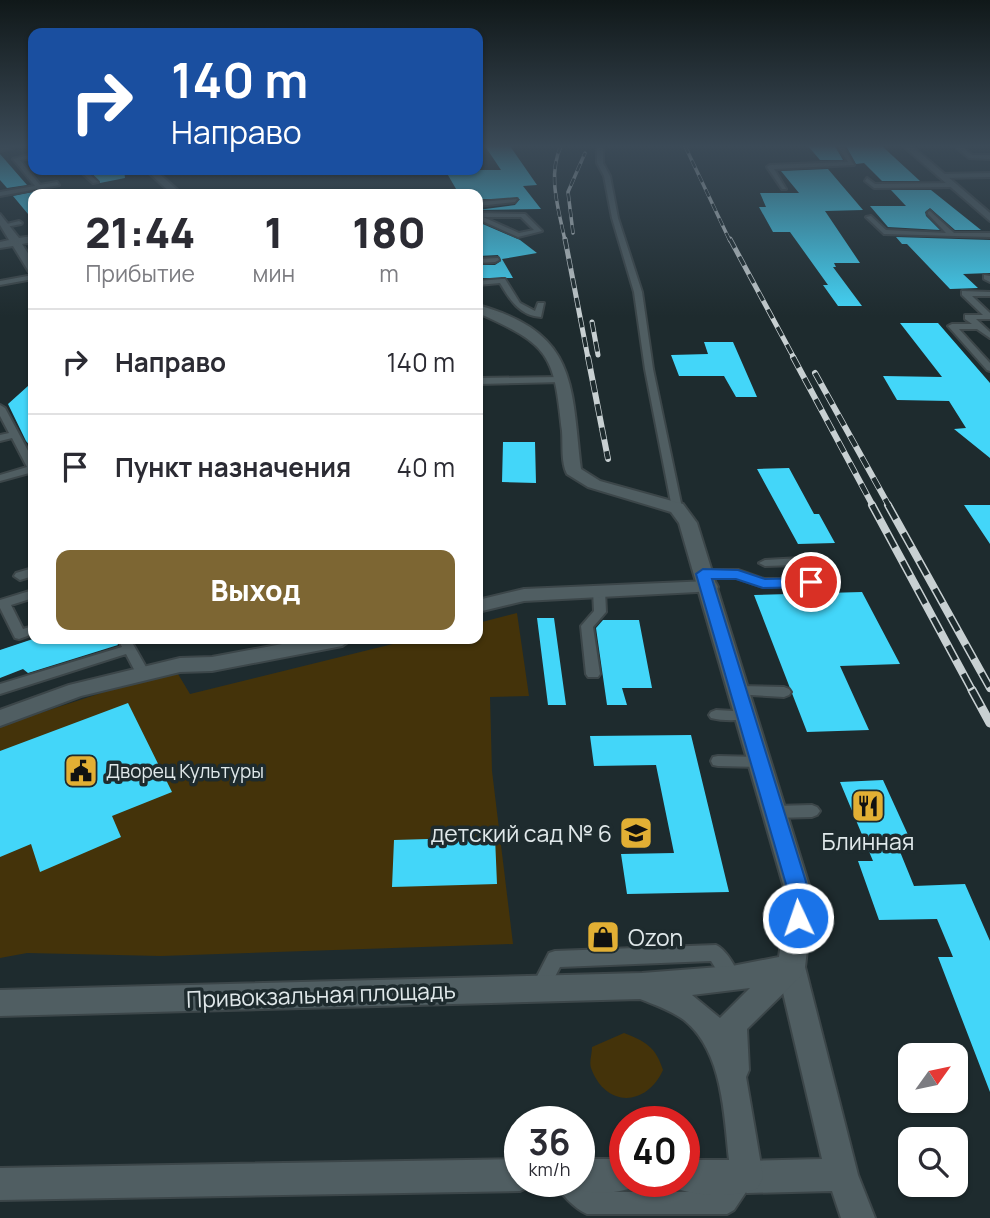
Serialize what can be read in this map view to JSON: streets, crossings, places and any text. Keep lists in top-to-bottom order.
{
  "streets": {
    "street": ["Привокзальная площадь"]
  },
  "places": {
    "public building": ["Дворец Культуры"],
    "restaurant": ["Блинная"],
    "school or university": ["детский сад № 6"],
    "shop": ["Ozon"]
  },
  "north": "top right",
  "page": {
    "turn": ["140 m", "Направо"],
    "eta": [
      "21:44",
      "Прибытие",
      "1",
      "мин",
      "180",
      "m"
    ],
    "list": [
      {
        "name": "Направо",
        "value": "140 m"
      },
      {
        "name": "Пункт назначения",
        "value": "40 m"
      }
    ],
    "buttons": "Выход",
    "speed": "36 km/h",
    "limit": "40"
  }
}
